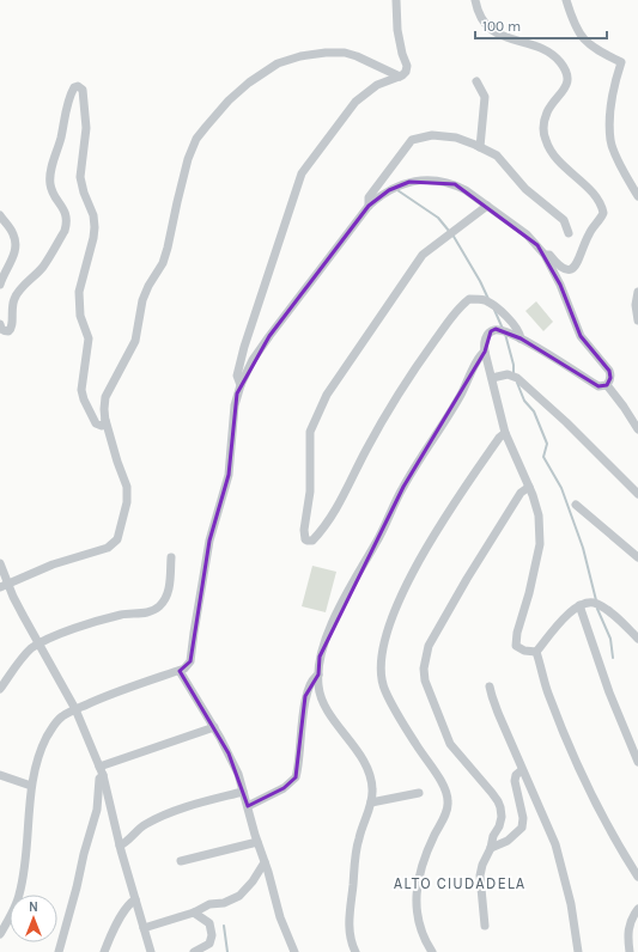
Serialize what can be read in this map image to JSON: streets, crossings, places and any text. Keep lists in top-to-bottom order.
{
  "districts": ["ALTO CIUDADELA"],
  "scale_bar": "100 m",
  "north": "top"
}
